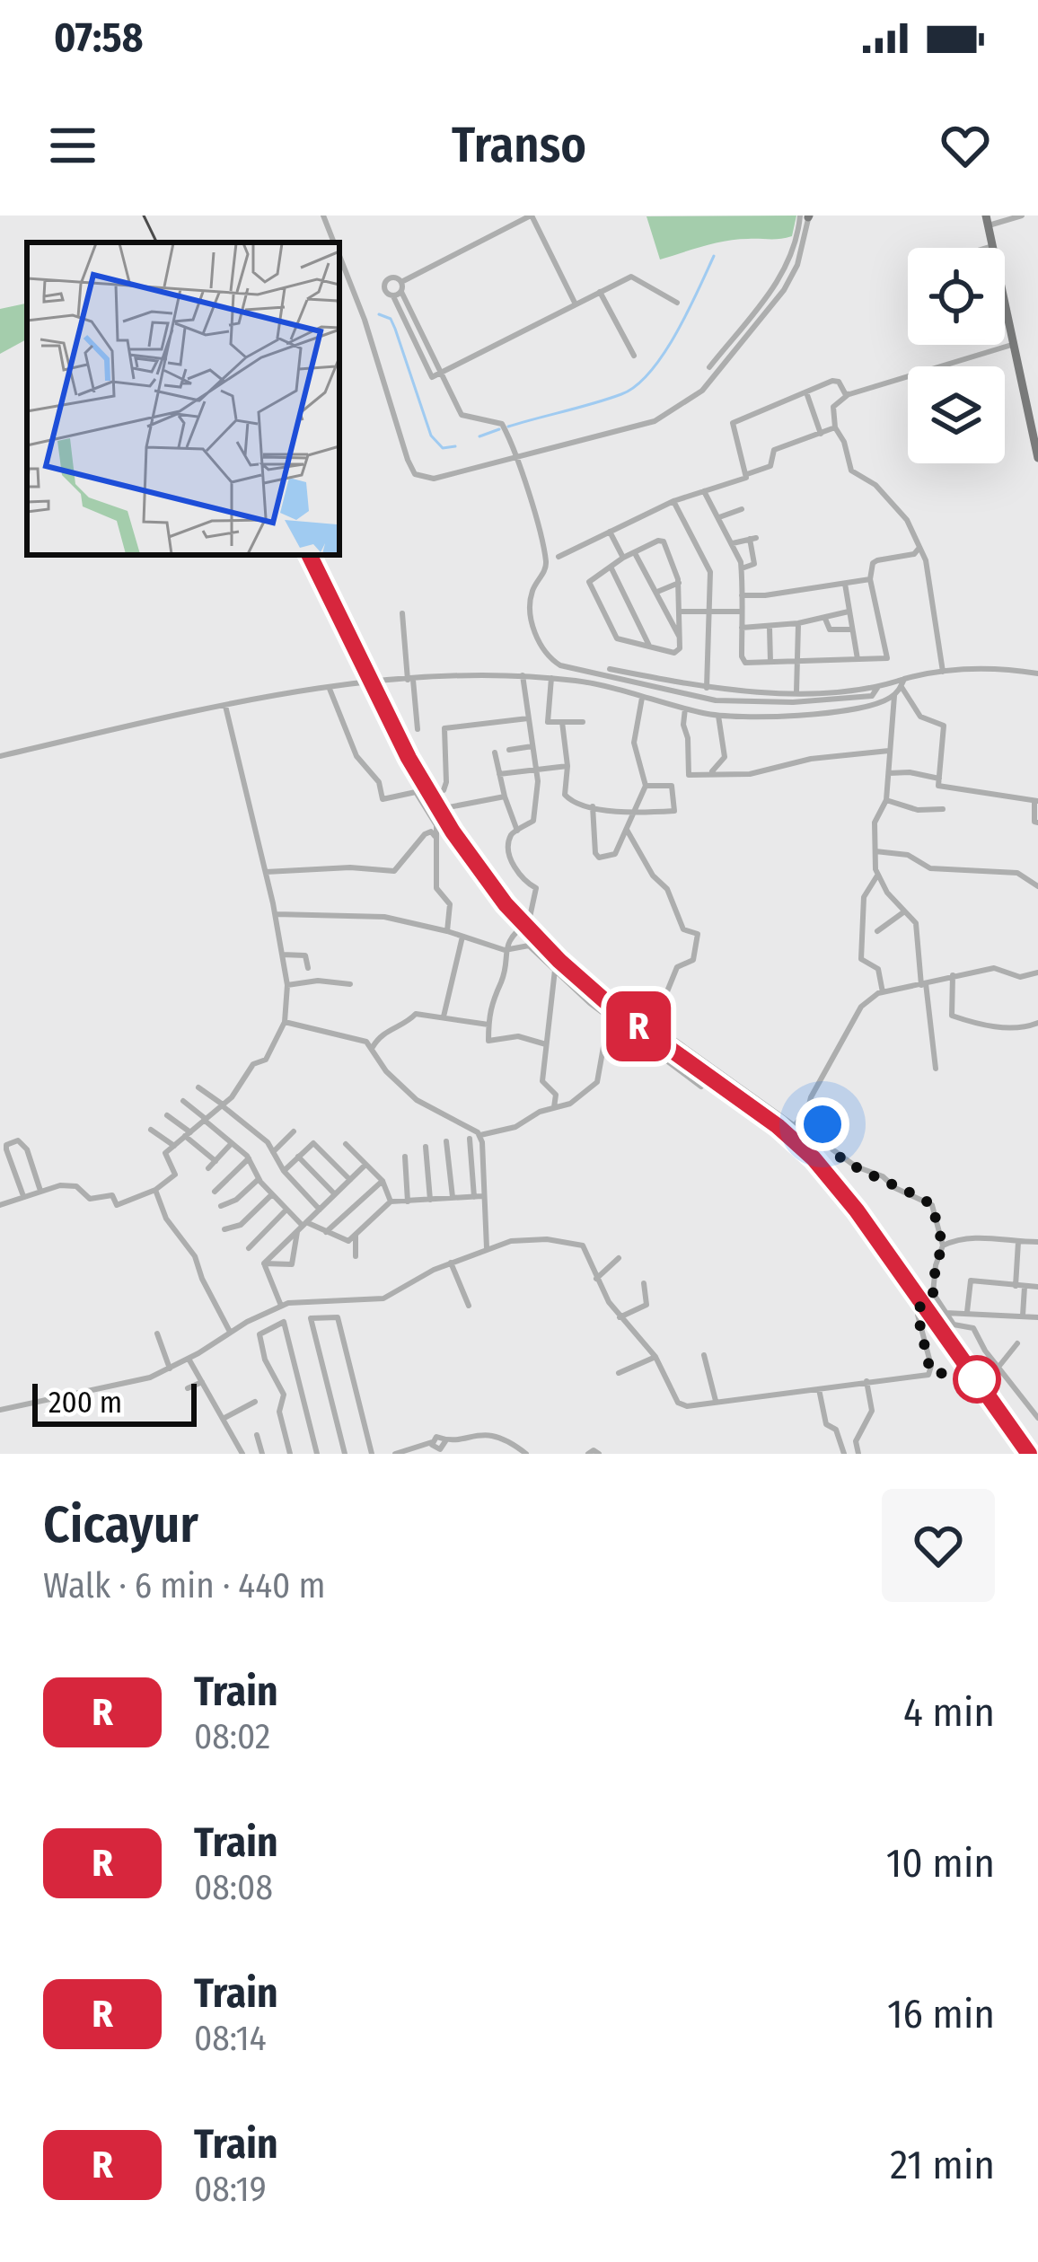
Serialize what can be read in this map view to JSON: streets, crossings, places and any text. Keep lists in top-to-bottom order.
{
  "scale_bar": "200 m",
  "page": {
    "status": "07:58",
    "header": "Transo",
    "on_map": "R",
    "scale": "200 m",
    "heading": ["Cicayur", "Walk · 6 min · 440 m"],
    "list": [
      {
        "mark": "R",
        "name": "Train",
        "note": "08:02",
        "value": "4 min"
      },
      {
        "mark": "R",
        "name": "Train",
        "note": "08:08",
        "value": "10 min"
      },
      {
        "mark": "R",
        "name": "Train",
        "note": "08:14",
        "value": "16 min"
      },
      {
        "mark": "R",
        "name": "Train",
        "note": "08:19",
        "value": "21 min"
      }
    ]
  }
}
